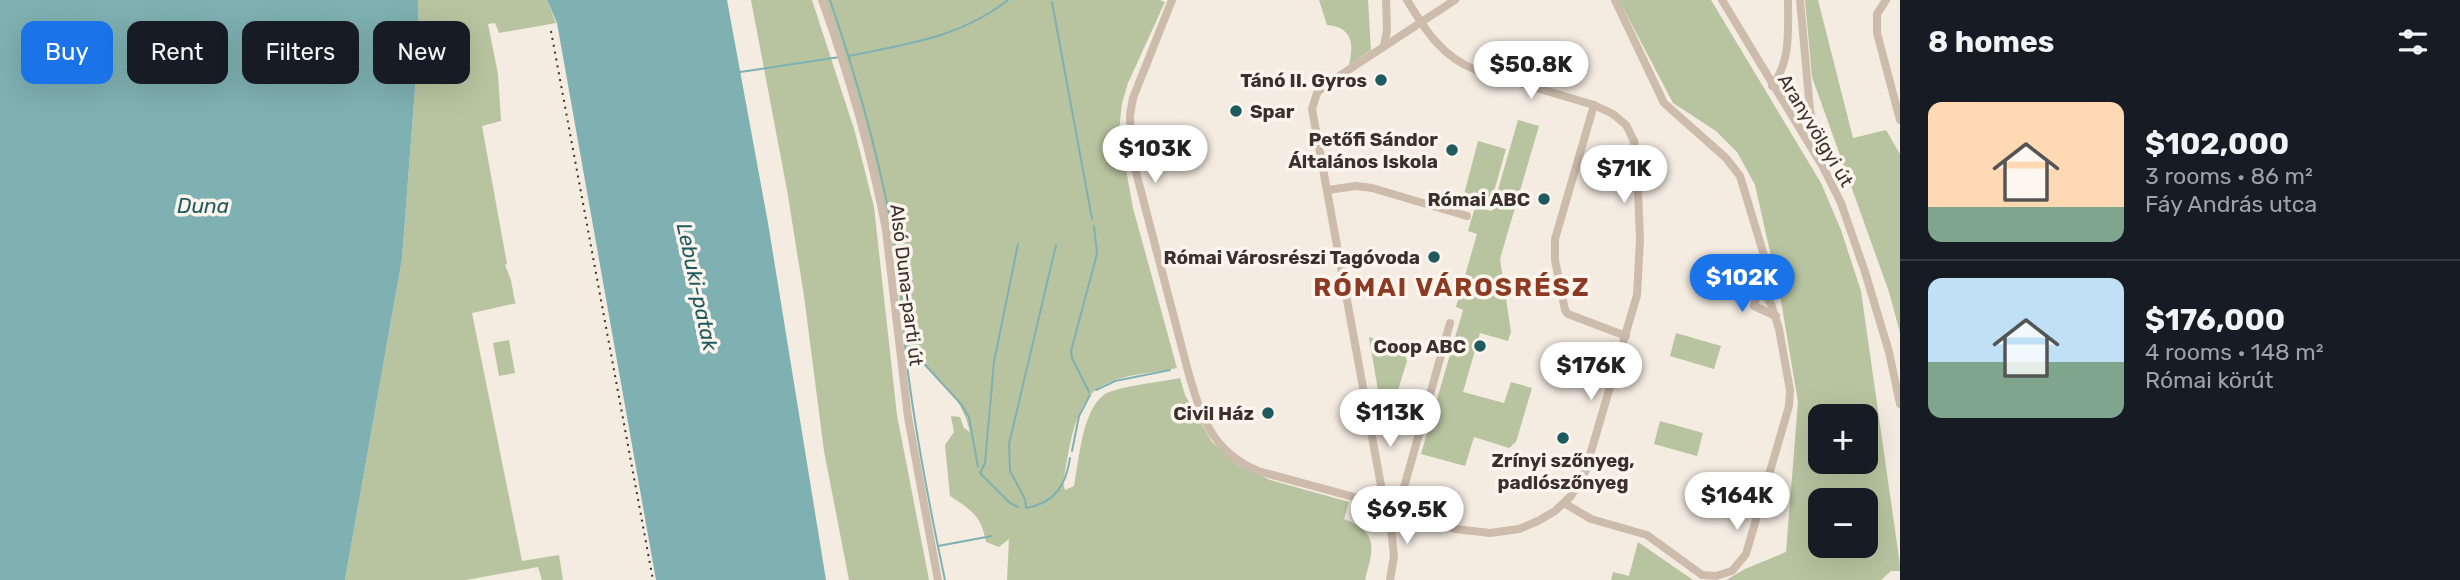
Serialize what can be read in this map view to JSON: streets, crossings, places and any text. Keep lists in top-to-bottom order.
{
  "streets": {
    "street": ["Aranyvölgyi út", "Alsó Duna-parti út"]
  },
  "districts": ["RÓMAI VÁROSRÉSZ"],
  "water": ["Duna", "Lebuki-patak"],
  "places": [
    "Tánó II. Gyros",
    "Spar",
    "Petőfi Sándor Általános Iskola",
    "Római ABC",
    "Római Városrészi Tagóvoda",
    "Coop ABC",
    "Civil Ház",
    "Zrínyi szőnyeg, padlószőnyeg"
  ],
  "page": {
    "heading": "8 homes",
    "chip": [
      "Buy",
      "Rent",
      "Filters",
      "New"
    ],
    "price": [
      "$50.8K",
      "$103K",
      "$71K",
      "$102K",
      "$176K",
      "$113K",
      "$164K",
      "$69.5K"
    ],
    "list": [
      {
        "name": "$102,000",
        "note": "3 rooms · 86 m² · Fáy András utca"
      },
      {
        "name": "$176,000",
        "note": "4 rooms · 148 m² · Római körút"
      }
    ],
    "map_buttons": ["+", "−"]
  }
}
